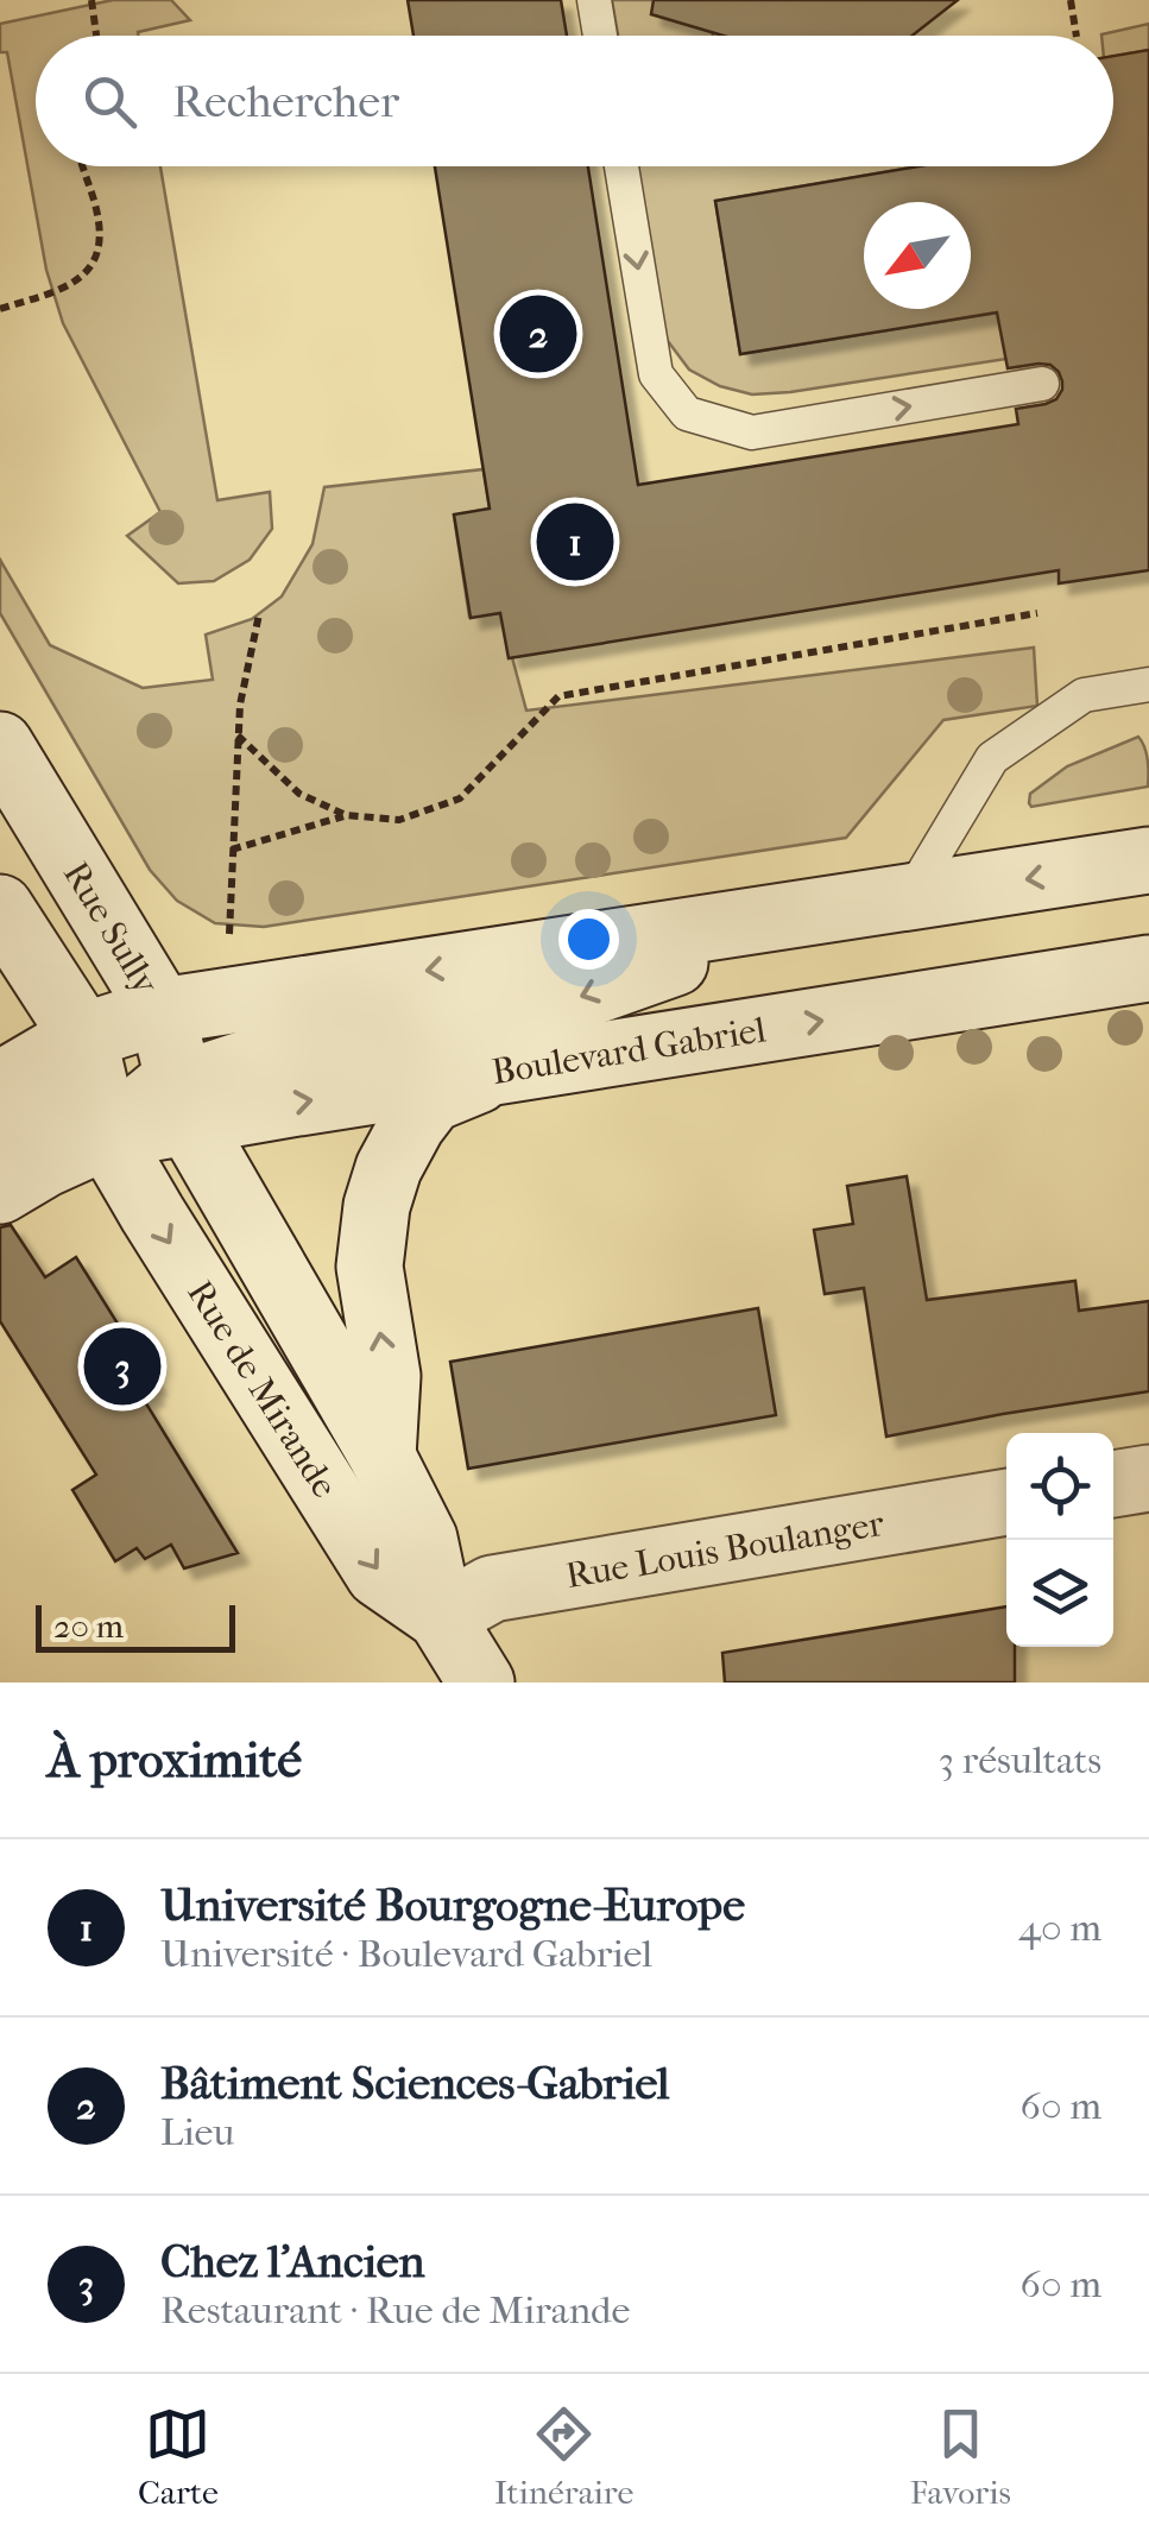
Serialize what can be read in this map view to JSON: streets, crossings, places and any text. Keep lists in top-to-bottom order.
{
  "streets": {
    "main road": [
      "Rue Sully",
      "Boulevard Gabriel",
      "Rue de Mirande",
      "Rue Louis Boulanger"
    ]
  },
  "crossings": [
    ["Rue Sully", "Boulevard Gabriel"],
    ["Rue Sully", "Rue de Mirande"],
    ["Boulevard Gabriel", "Rue de Mirande"],
    ["Rue de Mirande", "Rue Louis Boulanger"]
  ],
  "scale_bar": "20 m",
  "north": "bottom left",
  "page": {
    "search": "Rechercher",
    "pins": ["2", "1", "3"],
    "scale": "20 m",
    "heading": ["À proximité", "3 résultats"],
    "list": [
      {
        "mark": "1",
        "name": "Université Bourgogne-Europe",
        "note": "Université · Boulevard Gabriel",
        "value": "40 m"
      },
      {
        "mark": "2",
        "name": "Bâtiment Sciences-Gabriel",
        "note": "Lieu",
        "value": "60 m"
      },
      {
        "mark": "3",
        "name": "Chez l'Ancien",
        "note": "Restaurant · Rue de Mirande",
        "value": "60 m"
      }
    ],
    "nav": ["Carte", "Itinéraire", "Favoris"]
  }
}
